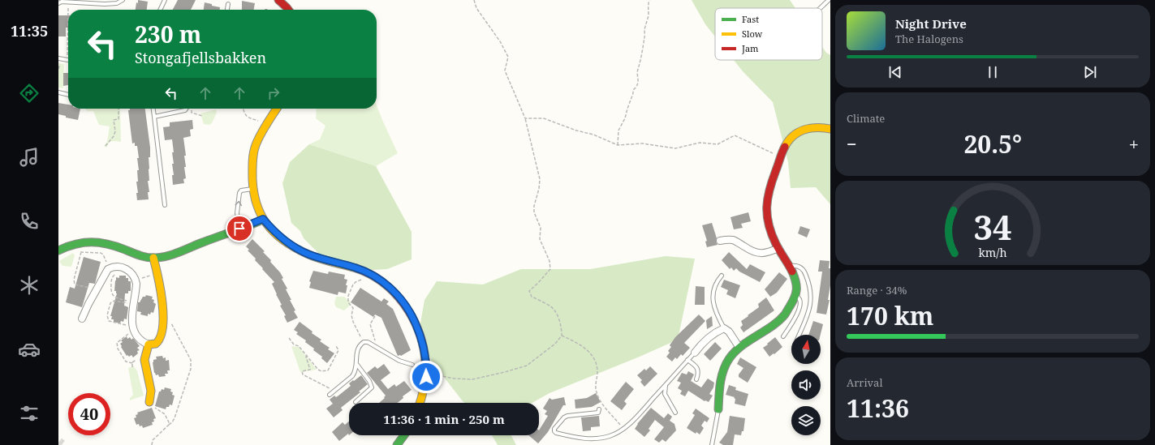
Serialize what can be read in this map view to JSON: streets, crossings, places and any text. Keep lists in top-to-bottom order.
{
  "legend": ["Fast", "Slow", "Jam"],
  "north": "top",
  "page": {
    "tabs": "11:35",
    "turn": ["230 m", "Stongafjellsbakken"],
    "song": ["Night Drive", "The Halogens"],
    "tile": [
      "Climate",
      ["Range · 34%", "170 km"],
      ["Arrival", "11:36"]
    ],
    "heat": ["−", "20.5°", "+"],
    "limit": "40",
    "trip": "11:36 · 1 min · 250 m",
    "gauge": ["34", "km/h"]
  }
}
